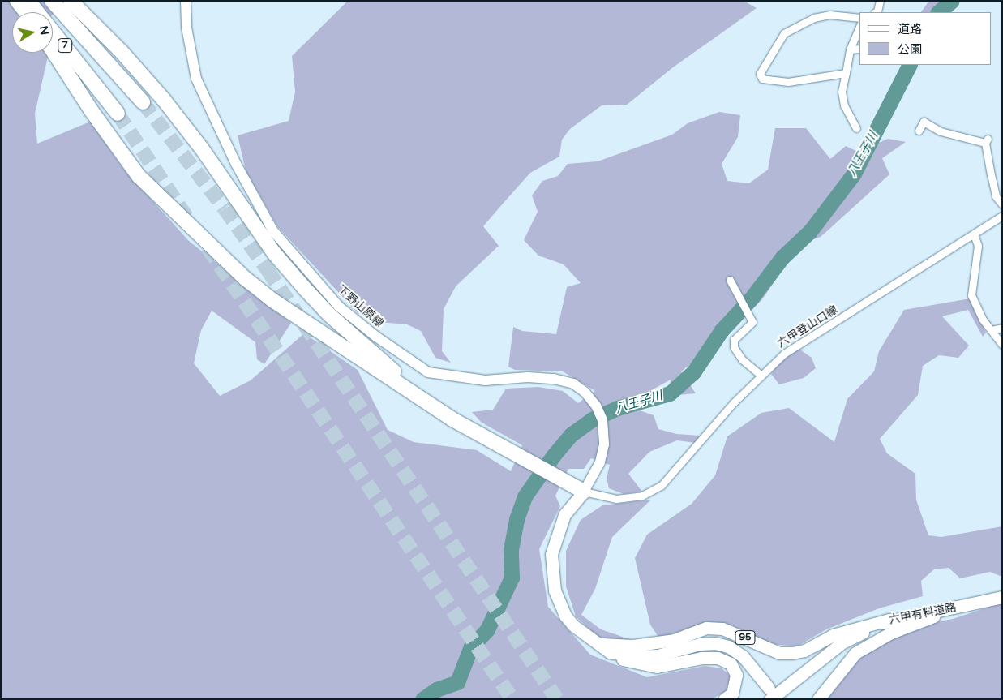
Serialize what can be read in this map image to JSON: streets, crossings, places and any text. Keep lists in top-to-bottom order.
{
  "streets": {
    "highway": ["7"],
    "main road": ["六甲有料道路", "95"],
    "street": ["下野山原線", "六甲登山口線"]
  },
  "crossings": [
    ["下野山原線", "六甲登山口線"],
    ["下野山原線", "95"],
    ["六甲登山口線", "95"],
    ["六甲有料道路", "95"]
  ],
  "water": ["八王子川"],
  "legend": ["道路", "公園"],
  "north": "right"
}
